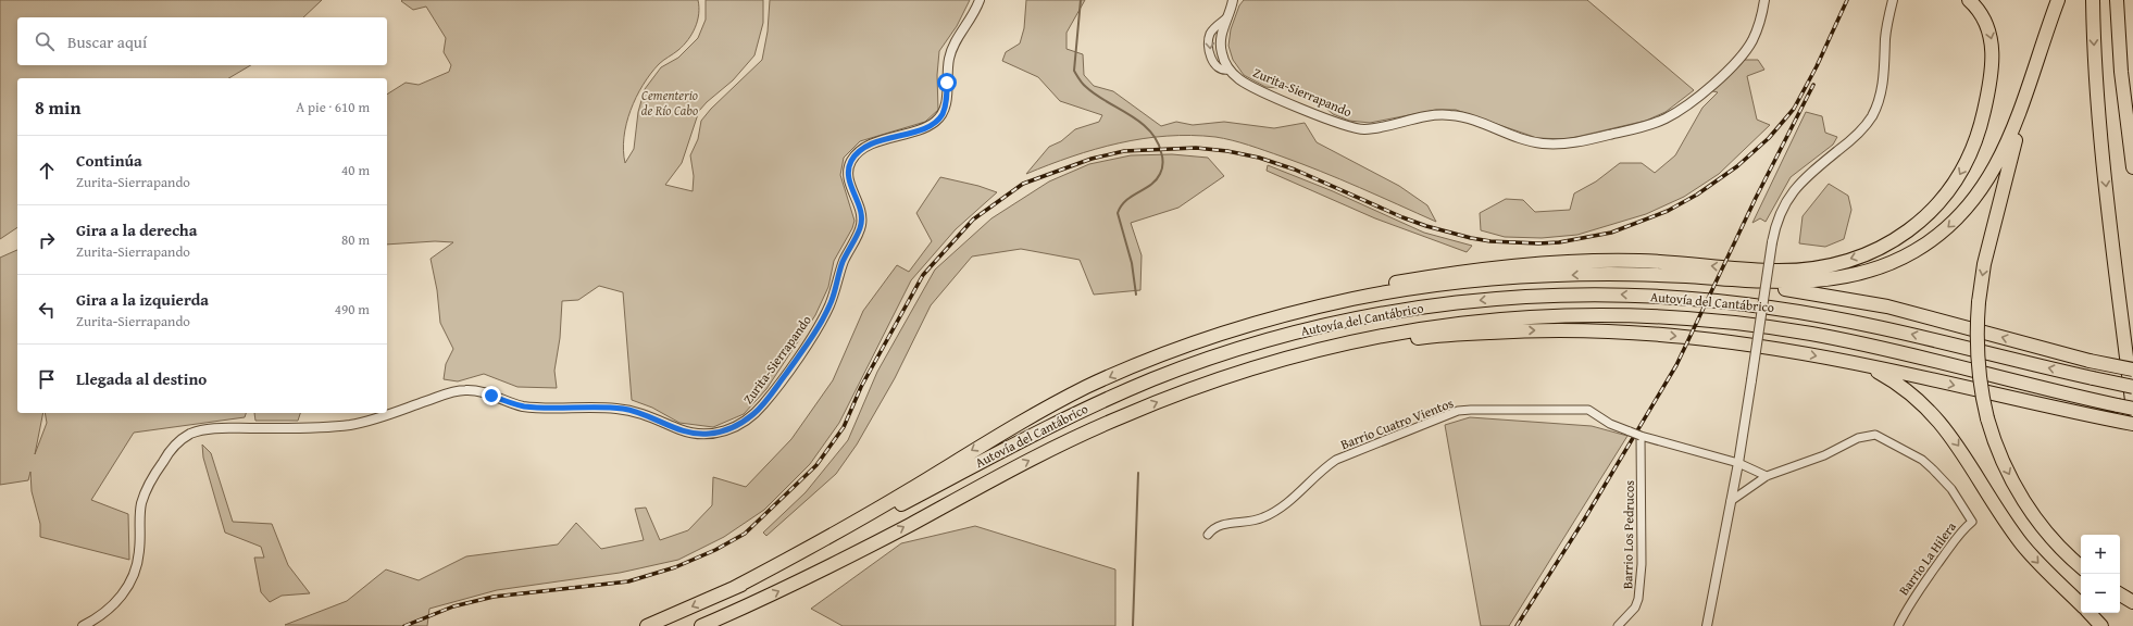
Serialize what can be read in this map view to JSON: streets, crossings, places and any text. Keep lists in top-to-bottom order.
{
  "streets": {
    "highway": ["Autovía del Cantábrico"],
    "street": [
      "Zurita-Sierrapando",
      "Barrio Cuatro Vientos",
      "Barrio Los Pedrucos",
      "Barrio La Hilera"
    ]
  },
  "crossings": [
    ["Barrio Cuatro Vientos", "Barrio Los Pedrucos"]
  ],
  "parks": ["Cementerio de Río Cabo"],
  "page": {
    "search": "Buscar aquí",
    "heading": ["8 min", "A pie · 610 m"],
    "list": [
      ["Continúa", "Zurita-Sierrapando", "40 m"],
      ["Gira a la derecha", "Zurita-Sierrapando", "80 m"],
      ["Gira a la izquierda", "Zurita-Sierrapando", "490 m"],
      "Llegada al destino"
    ],
    "map_buttons": ["+", "−"]
  }
}
